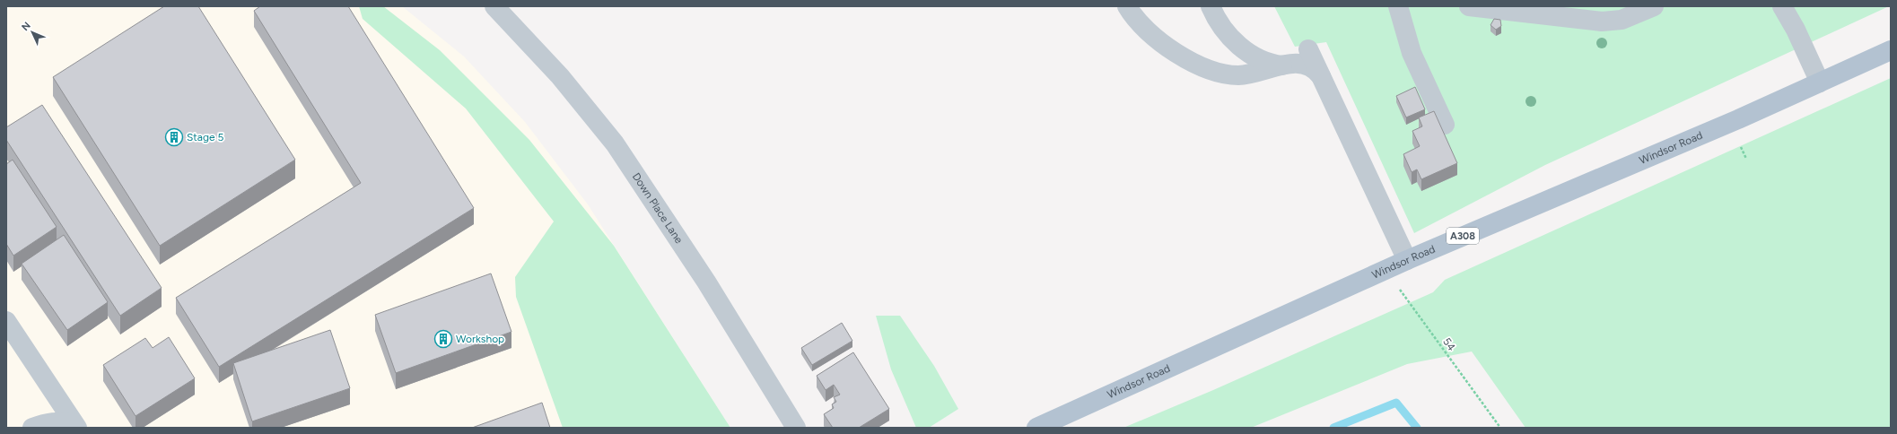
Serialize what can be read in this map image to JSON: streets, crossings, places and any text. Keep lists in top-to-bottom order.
{
  "streets": {
    "main road": ["Windsor Road", "A308"],
    "street": ["Down Place Lane"],
    "path": ["54"]
  },
  "crossings": [
    ["Windsor Road", "54"]
  ],
  "places": {
    "building": ["Stage 5", "Workshop"]
  },
  "north": "top left"
}
